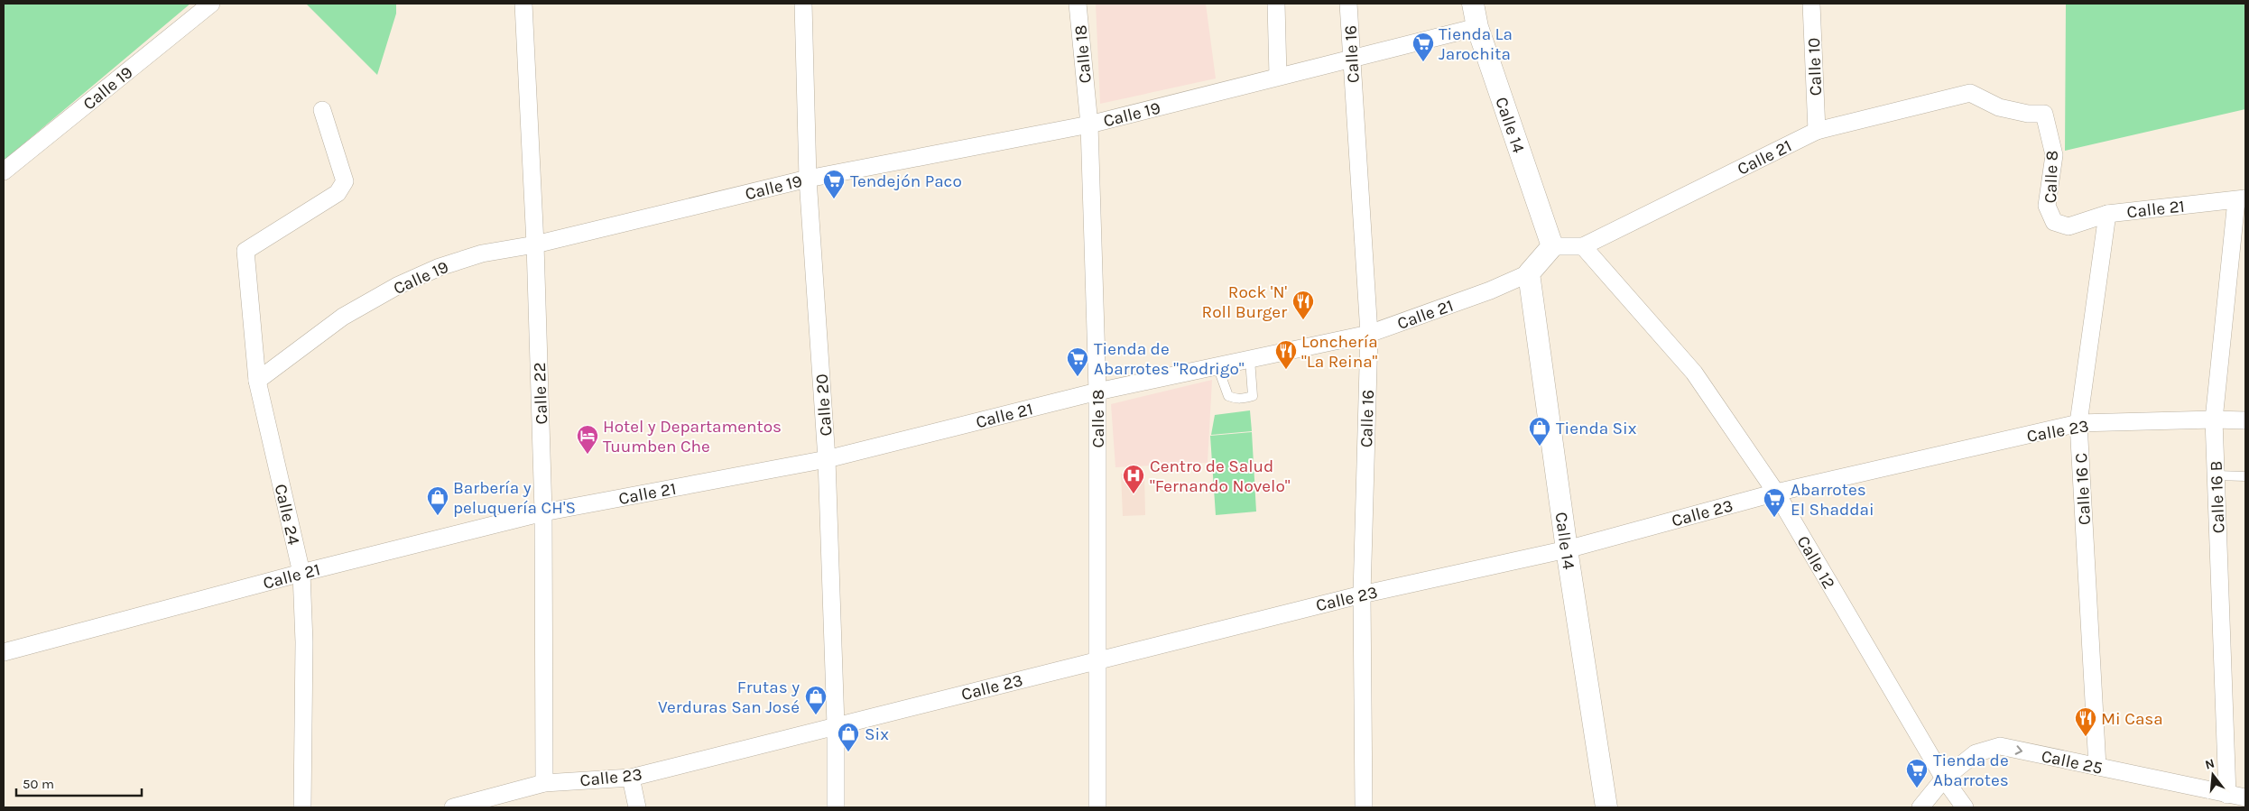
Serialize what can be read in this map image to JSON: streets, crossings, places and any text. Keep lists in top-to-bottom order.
{
  "streets": {
    "street": [
      "Calle 18",
      "Calle 16",
      "Calle 10",
      "Calle 19",
      "Calle 14",
      "Calle 21",
      "Calle 8",
      "Calle 22",
      "Calle 20",
      "Calle 23",
      "Calle 16 C",
      "Calle 16 B",
      "Calle 24",
      "Calle 12",
      "Calle 25"
    ]
  },
  "crossings": [
    ["Calle 18", "Calle 19"],
    ["Calle 18", "Calle 21"],
    ["Calle 18", "Calle 23"],
    ["Calle 16", "Calle 19"],
    ["Calle 16", "Calle 21"],
    ["Calle 16", "Calle 23"],
    ["Calle 10", "Calle 21"],
    ["Calle 19", "Calle 14"],
    ["Calle 19", "Calle 22"],
    ["Calle 19", "Calle 20"],
    ["Calle 19", "Calle 24"],
    ["Calle 14", "Calle 21"],
    ["Calle 14", "Calle 23"],
    ["Calle 21", "Calle 8"],
    ["Calle 21", "Calle 22"],
    ["Calle 21", "Calle 20"],
    ["Calle 21", "Calle 16 C"],
    ["Calle 21", "Calle 16 B"],
    ["Calle 21", "Calle 24"],
    ["Calle 21", "Calle 12"],
    ["Calle 22", "Calle 23"],
    ["Calle 20", "Calle 23"],
    ["Calle 23", "Calle 16 C"],
    ["Calle 23", "Calle 16 B"],
    ["Calle 23", "Calle 12"],
    ["Calle 16 C", "Calle 25"],
    ["Calle 16 B", "Calle 25"],
    ["Calle 12", "Calle 25"]
  ],
  "one_way": ["Calle 25"],
  "places": {
    "supermarket": [
      "Tienda La Jarochita",
      "Tendejón Paco",
      "Tienda de Abarrotes \"Rodrigo\"",
      "Abarrotes El Shaddai",
      "Tienda de Abarrotes"
    ],
    "restaurant": ["Rock 'N' Roll Burger", "Lonchería \"La Reina\"", "Mi Casa"],
    "shop": [
      "Tienda Six",
      "Barbería y peluquería CH'S",
      "Frutas y Verduras San José",
      "Six"
    ],
    "hotel": ["Hotel y Departamentos Tuumben Che"],
    "hospital": ["Centro de Salud \"Fernando Novelo\""]
  },
  "scale_bar": "50 m",
  "north": "top"
}
